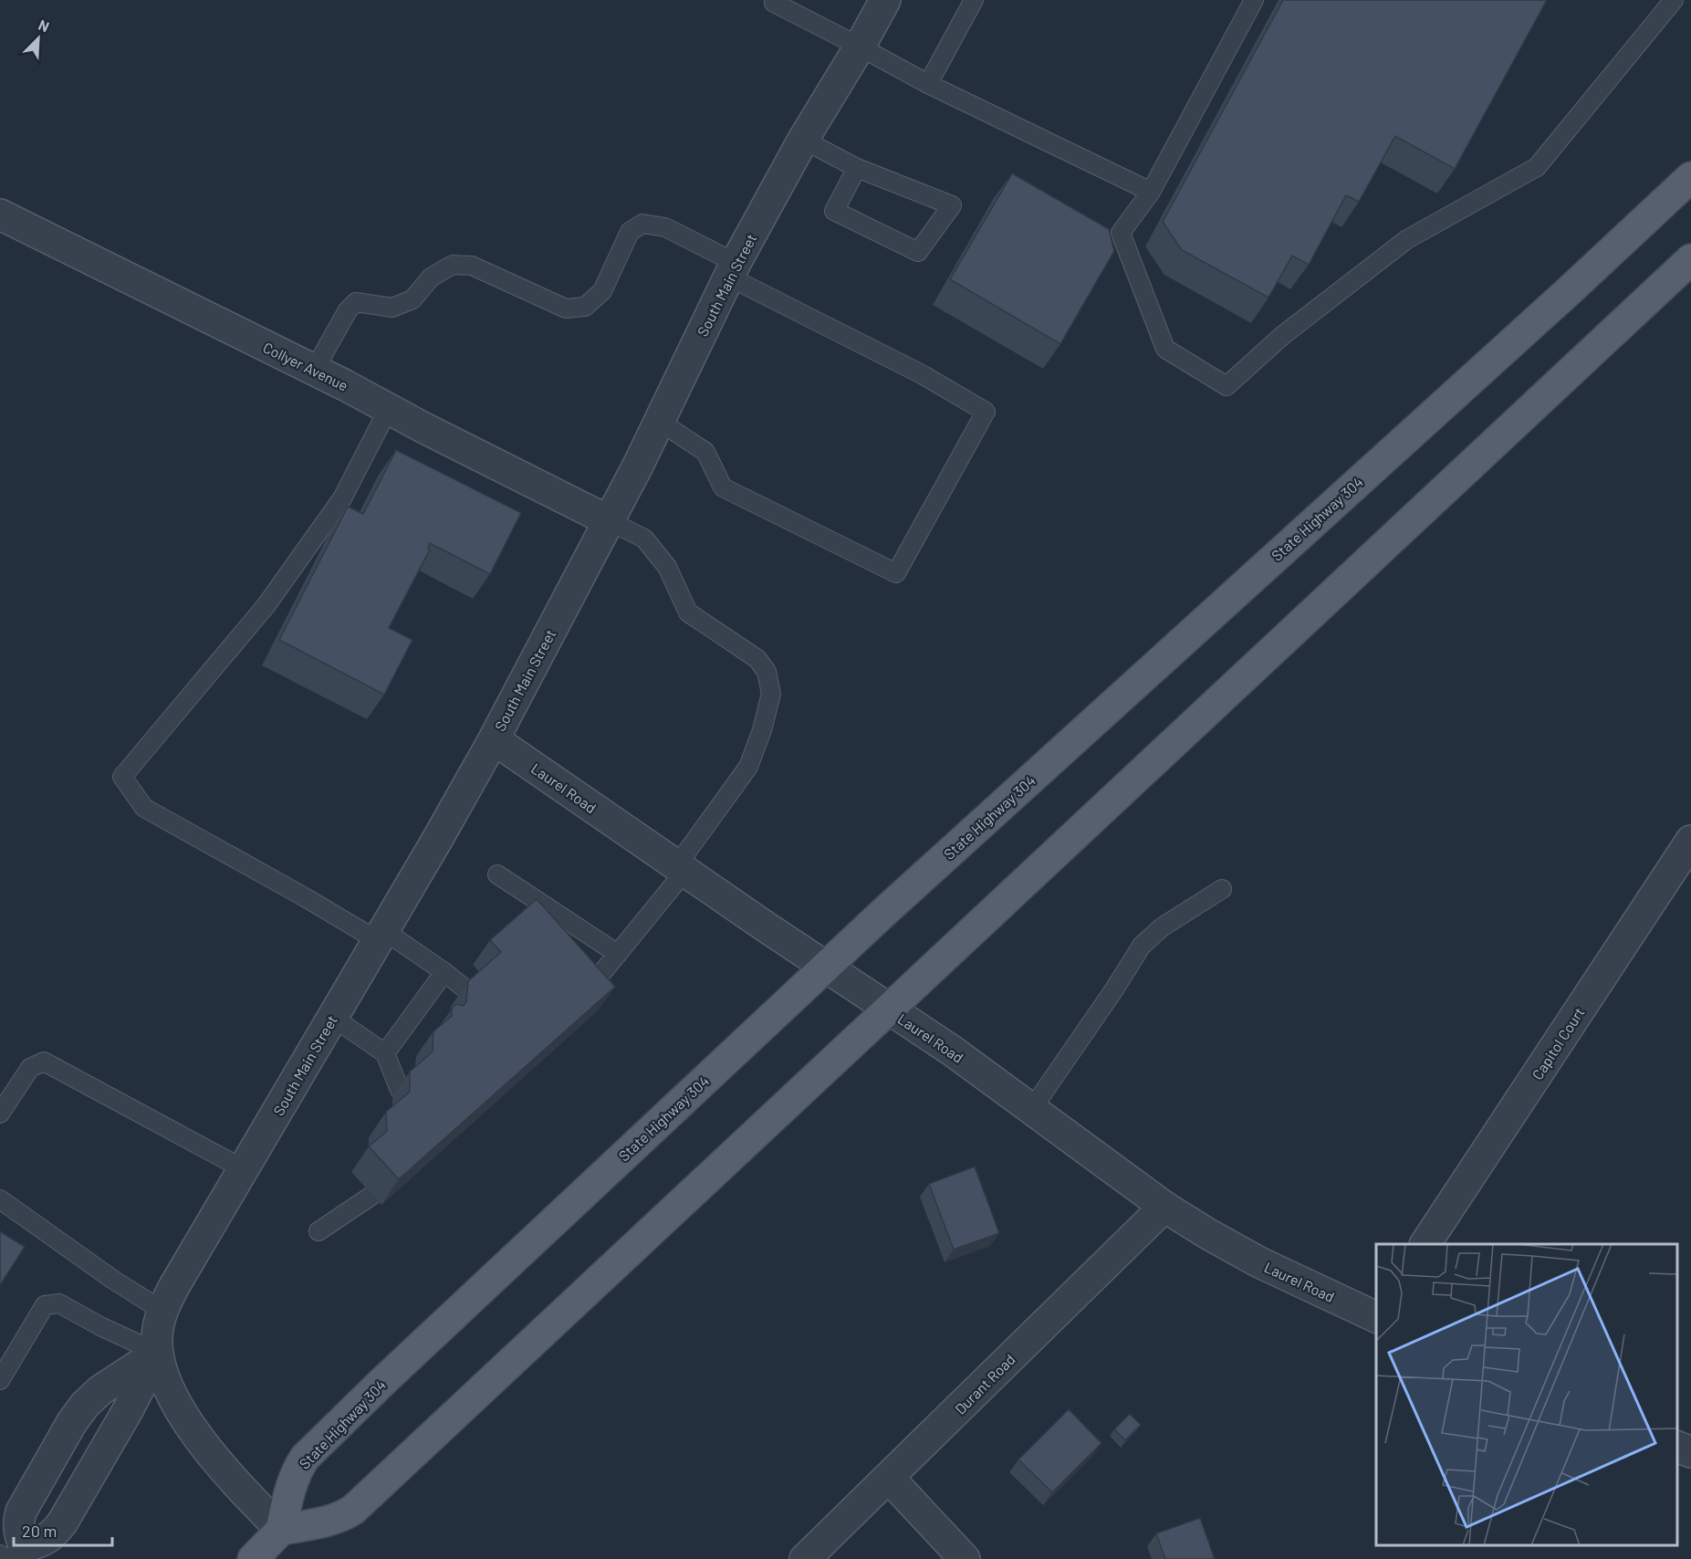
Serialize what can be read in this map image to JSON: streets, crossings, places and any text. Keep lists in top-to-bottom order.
{
  "streets": {
    "main road": ["State Highway 304"],
    "street": [
      "South Main Street",
      "Collyer Avenue",
      "Laurel Road",
      "Capitol Court",
      "Durant Road"
    ]
  },
  "crossings": [
    ["South Main Street", "Collyer Avenue"],
    ["South Main Street", "State Highway 304"],
    ["South Main Street", "Laurel Road"],
    ["State Highway 304", "Laurel Road"],
    ["Laurel Road", "Durant Road"]
  ],
  "scale_bar": "20 m",
  "north": "top right"
}
